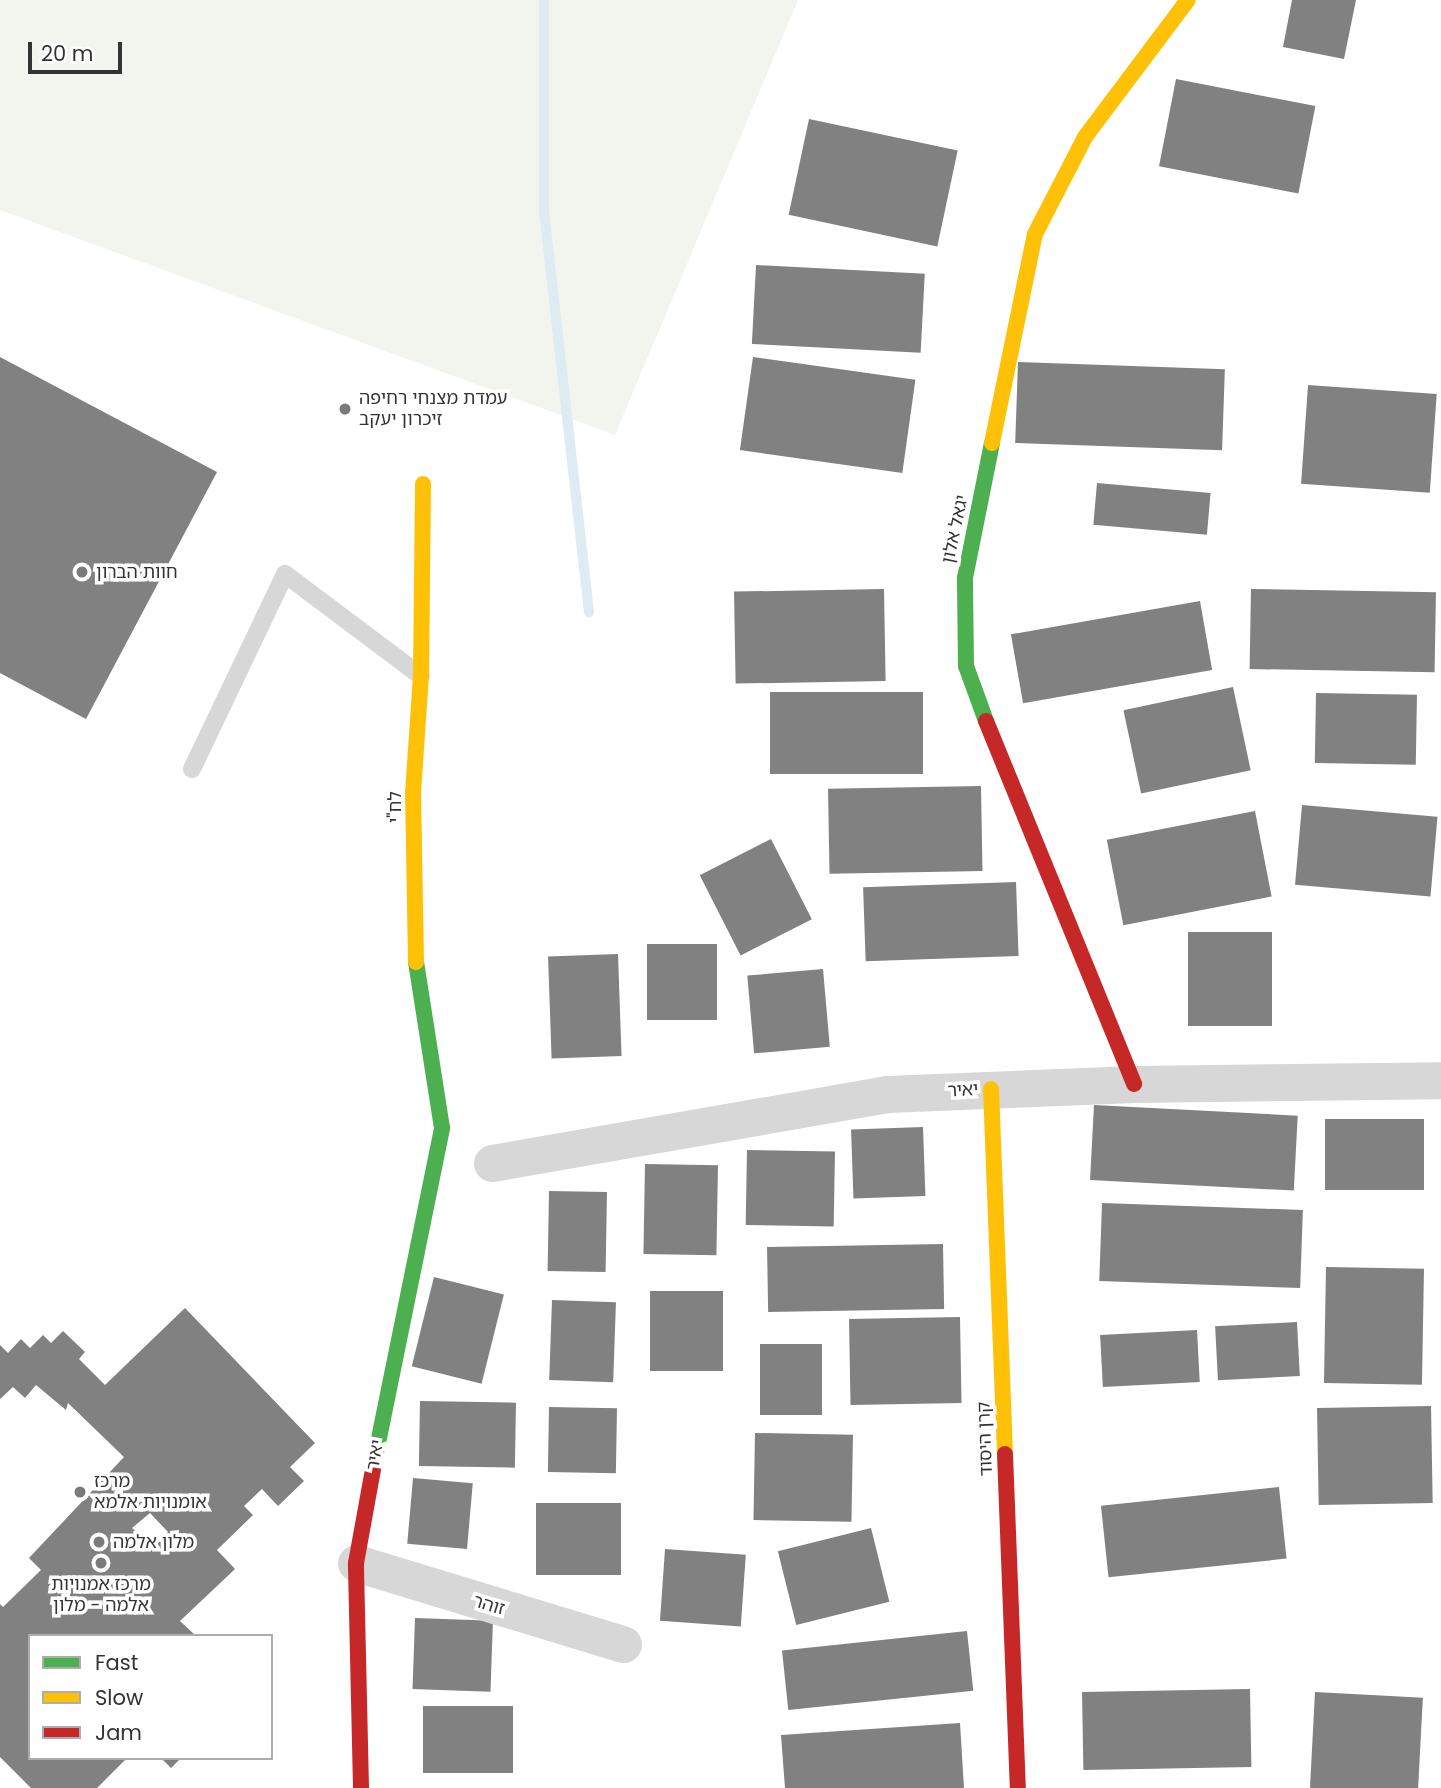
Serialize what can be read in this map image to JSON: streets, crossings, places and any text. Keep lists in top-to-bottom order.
{
  "streets": {
    "street": [
      "יגאל אלון",
      "לח\"י",
      "יאיר",
      "קרן היסוד",
      "זוהר"
    ]
  },
  "crossings": [
    ["יגאל אלון", "יאיר"],
    ["לח\"י", "יאיר"],
    ["יאיר", "קרן היסוד"],
    ["יאיר", "זוהר"]
  ],
  "places": [
    "עמדת מצנחי רחיפה זיכרון יעקב",
    "חוות הברון",
    "מרכז אומנויות אלמא",
    "מלון אלמה",
    "מרכז אמנויות אלמה - מלון"
  ],
  "legend": ["Fast", "Slow", "Jam"],
  "scale_bar": "20 m"
}
